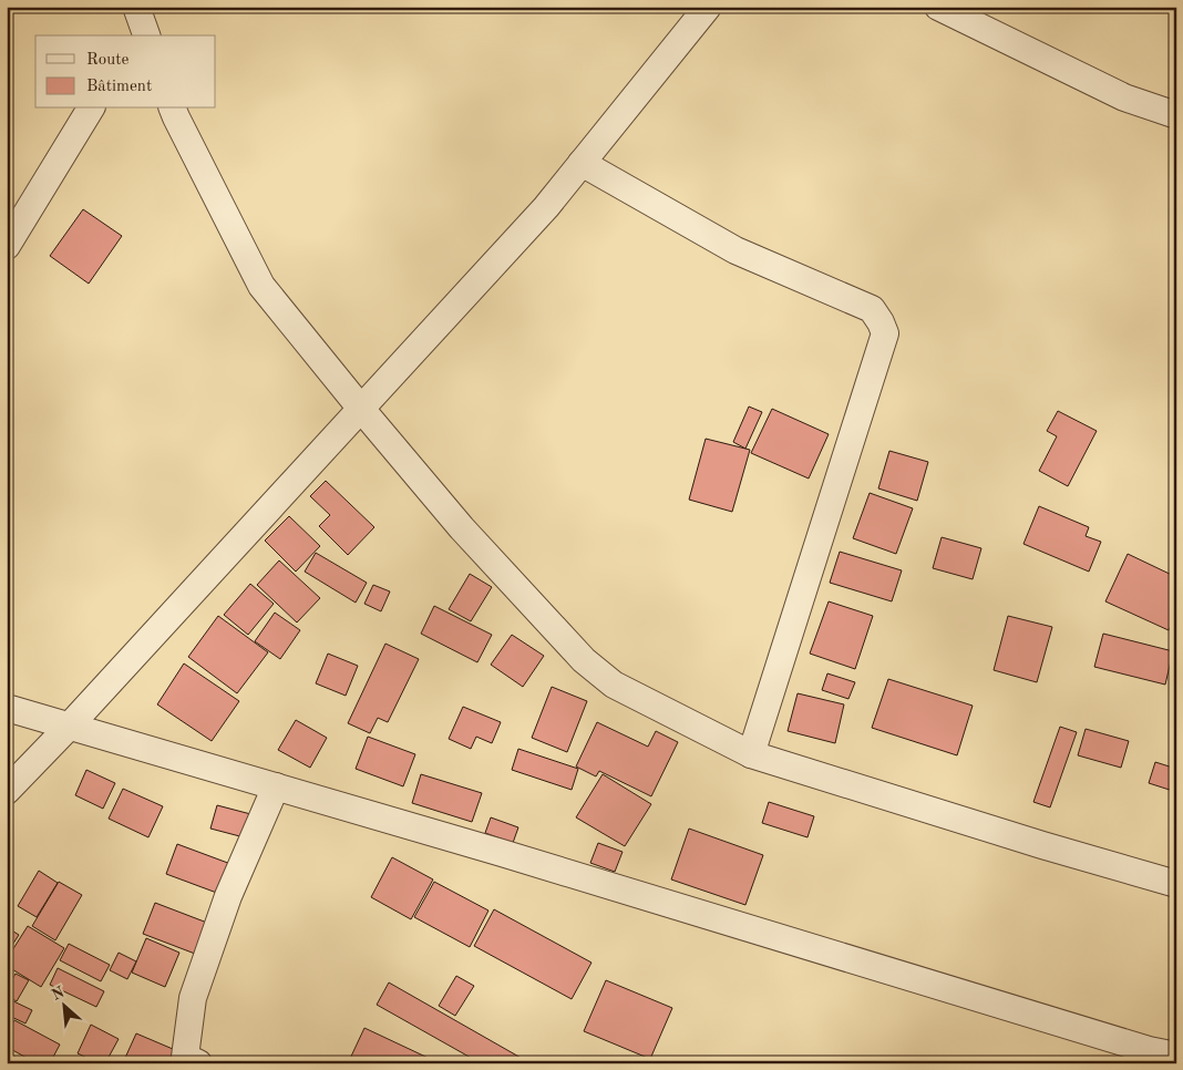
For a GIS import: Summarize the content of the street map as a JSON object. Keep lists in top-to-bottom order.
{
  "legend": ["Route", "Bâtiment"],
  "north": "top left"
}
